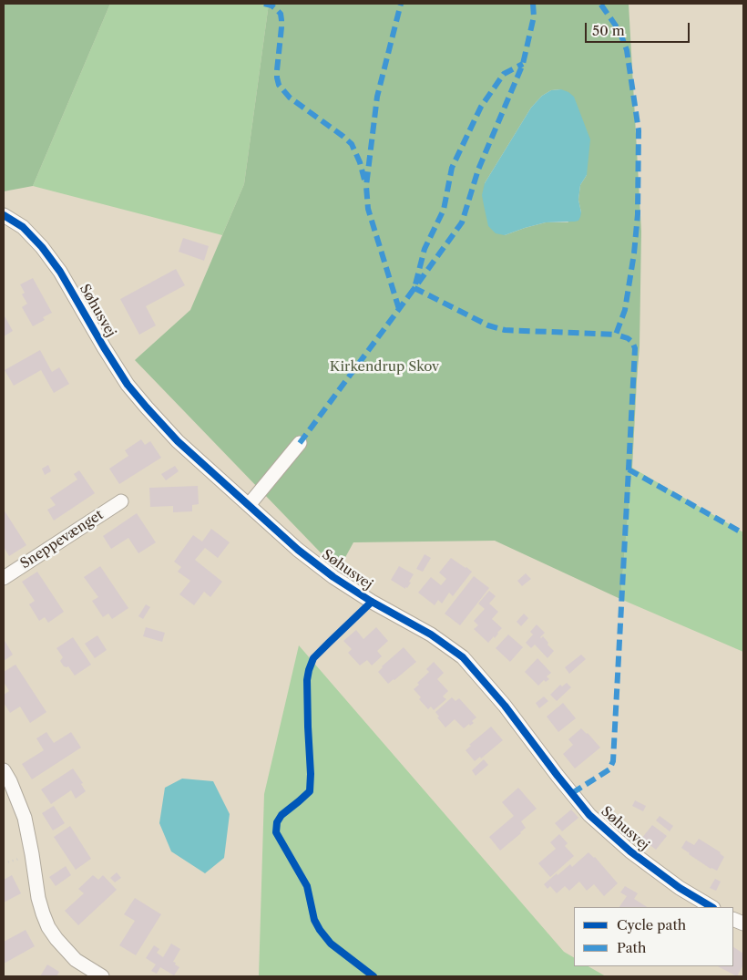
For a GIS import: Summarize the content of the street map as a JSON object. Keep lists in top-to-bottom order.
{
  "streets": {
    "street": ["Søhusvej", "Sneppevænget"]
  },
  "parks": ["Kirkendrup Skov"],
  "legend": ["Cycle path", "Path"],
  "scale_bar": "50 m"
}
